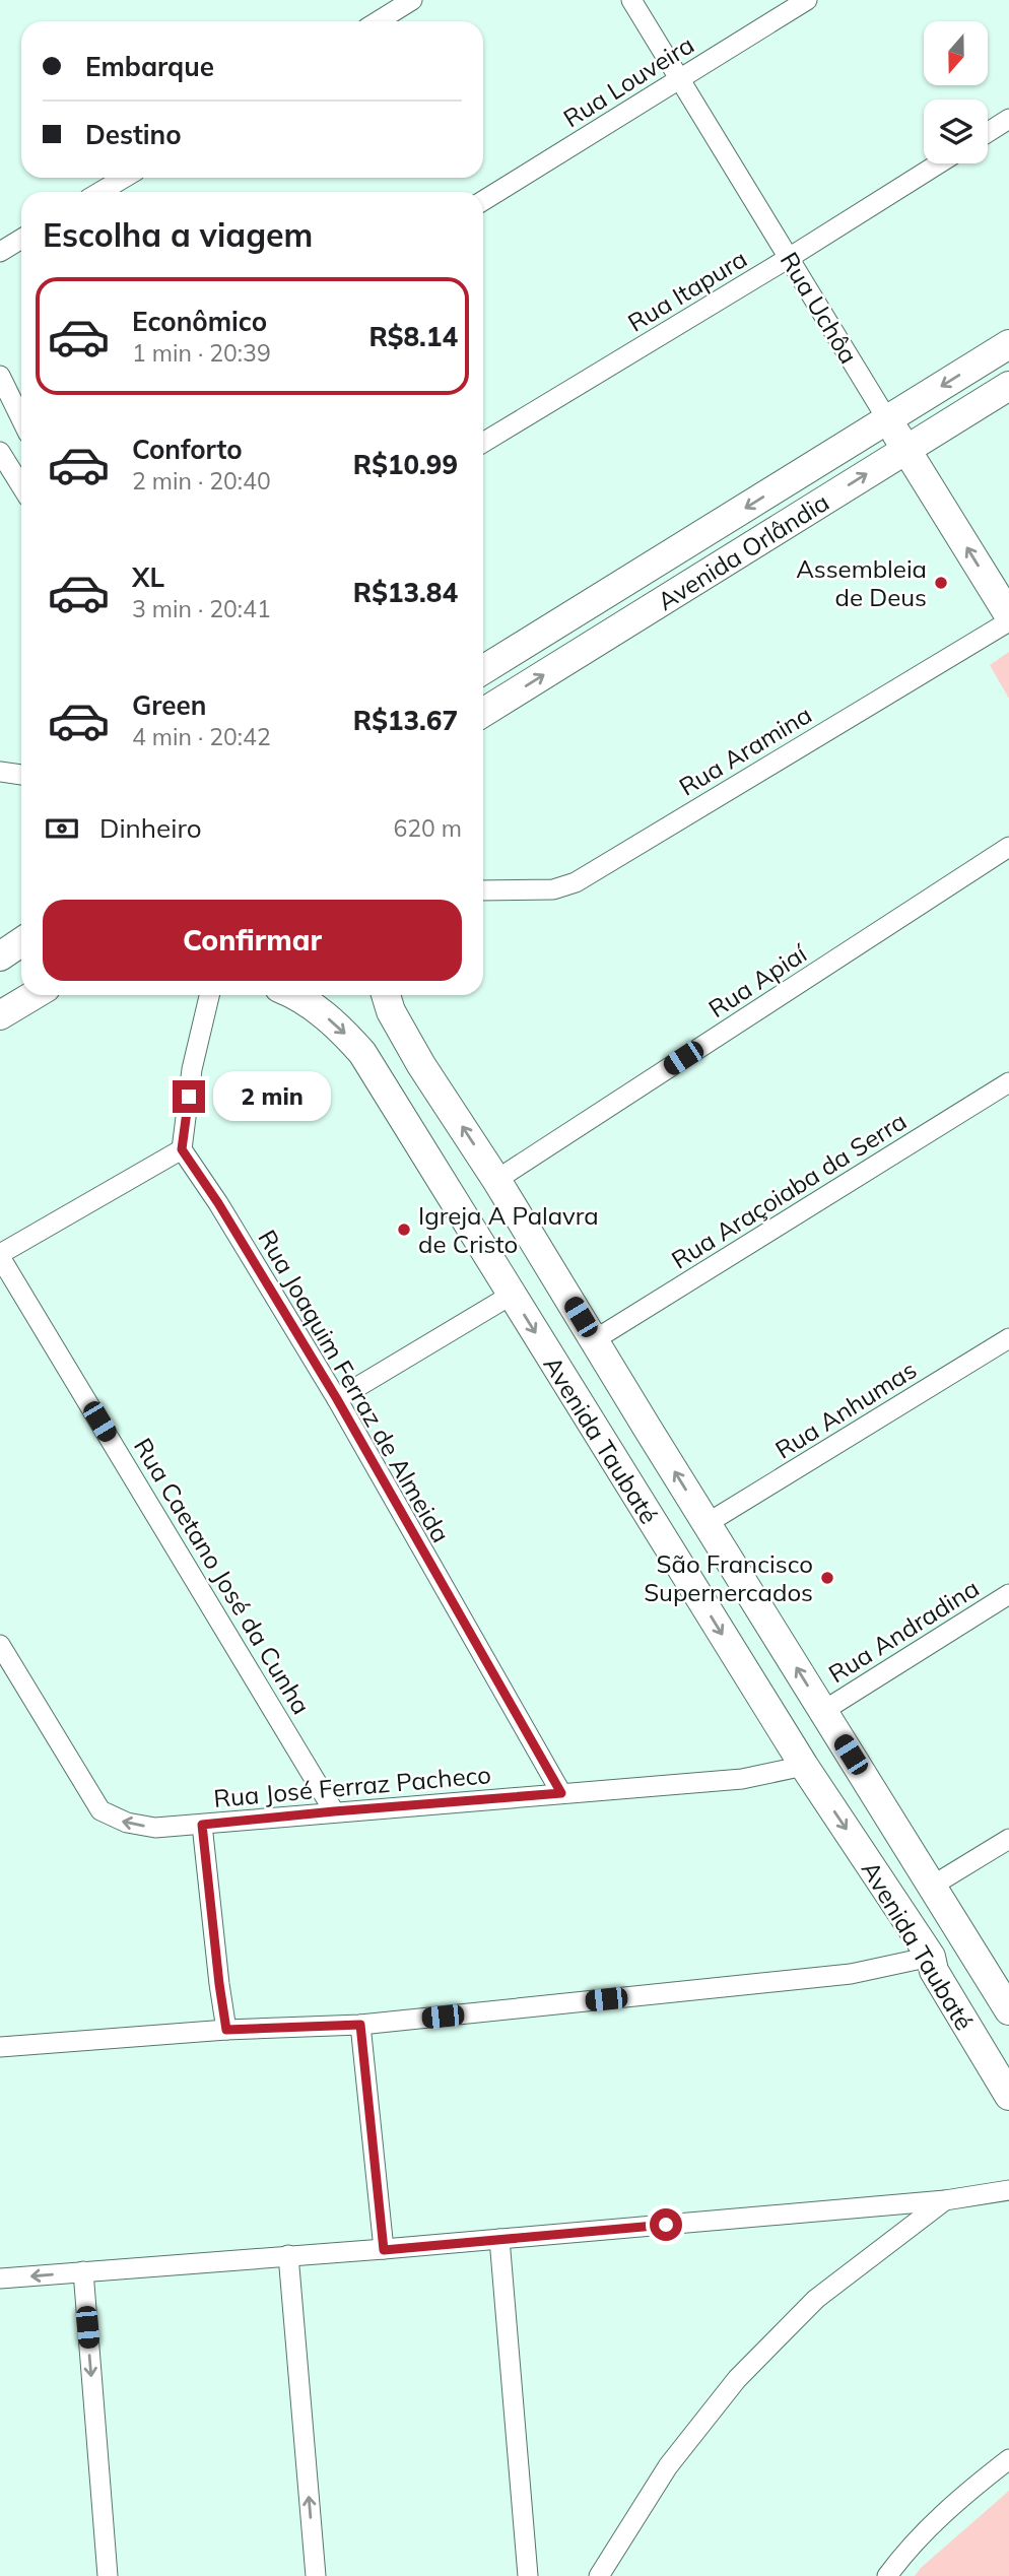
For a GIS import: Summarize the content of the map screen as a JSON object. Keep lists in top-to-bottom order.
{
  "streets": {
    "street": [
      "Rua Louveira",
      "Rua Itapura",
      "Rua Uchôa",
      "Avenida Orlândia",
      "Rua Aramina",
      "Rua Apiaí",
      "Rua Araçoiaba da Serra",
      "Rua Joaquim Ferraz de Almeida",
      "Rua Anhumas",
      "Avenida Taubaté",
      "Rua Caetano José da Cunha",
      "Rua Andradina",
      "Rua José Ferraz Pacheco"
    ]
  },
  "crossings": [
    ["Rua Louveira", "Rua Uchôa"],
    ["Rua Itapura", "Rua Uchôa"],
    ["Rua Uchôa", "Avenida Orlândia"],
    ["Rua Apiaí", "Avenida Taubaté"],
    ["Rua Araçoiaba da Serra", "Avenida Taubaté"],
    ["Rua Joaquim Ferraz de Almeida", "Rua José Ferraz Pacheco"],
    ["Rua Anhumas", "Avenida Taubaté"],
    ["Avenida Taubaté", "Rua Andradina"],
    ["Avenida Taubaté", "Rua José Ferraz Pacheco"],
    ["Rua Caetano José da Cunha", "Rua José Ferraz Pacheco"]
  ],
  "places": ["Assembleia de Deus", "Igreja A Palavra de Cristo", "São Francisco Supernercados"],
  "north": "bottom",
  "page": {
    "banner": ["Embarque", "Destino"],
    "heading": "Escolha a viagem",
    "list": [
      {
        "name": "Econômico",
        "note": "1 min · 20:39",
        "value": "R$8.14"
      },
      {
        "name": "Conforto",
        "note": "2 min · 20:40",
        "value": "R$10.99"
      },
      {
        "name": "XL",
        "note": "3 min · 20:41",
        "value": "R$13.84"
      },
      {
        "name": "Green",
        "note": "4 min · 20:42",
        "value": "R$13.67"
      }
    ],
    "pay": ["Dinheiro", "620 m"],
    "buttons": "Confirmar",
    "bubble": "2 min"
  }
}
